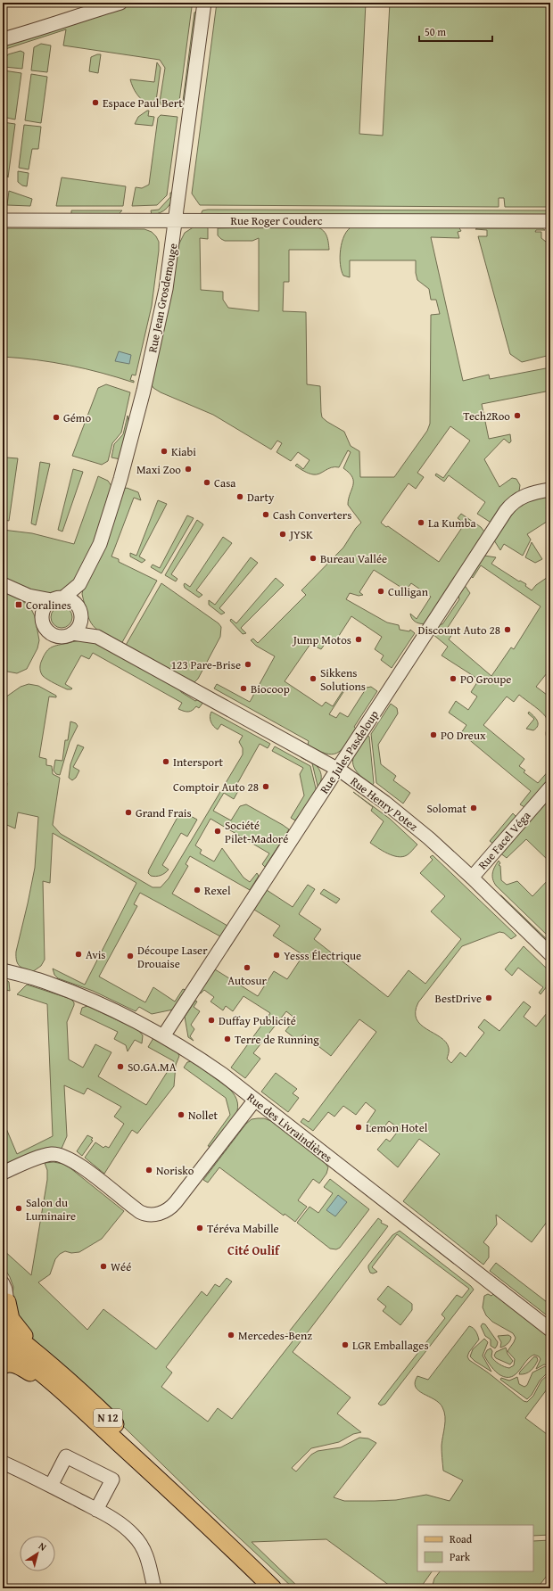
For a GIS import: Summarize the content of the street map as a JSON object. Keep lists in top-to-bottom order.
{
  "streets": {
    "main road": ["N 12"],
    "street": [
      "Rue Roger Couderc",
      "Rue Jean Grosdemouge",
      "Rue Jules Pasdeloup",
      "Rue Henry Potez",
      "Rue Facel Véga",
      "Rue des Livraindières"
    ]
  },
  "crossings": [
    ["Rue Roger Couderc", "Rue Jean Grosdemouge"],
    ["Rue Jules Pasdeloup", "Rue Henry Potez"],
    ["Rue Jules Pasdeloup", "Rue des Livraindières"],
    ["Rue Henry Potez", "Rue Facel Véga"]
  ],
  "districts": ["Cité Oulif"],
  "places": {
    "other": [
      "Espace Paul Bert",
      "Tech2Roo",
      "Gémo",
      "Kiabi",
      "Maxi Zoo",
      "Casa",
      "Darty",
      "Cash Converters",
      "La Kumba",
      "JYSK",
      "Bureau Vallée",
      "Culligan",
      "Discount Auto 28",
      "Jump Motos",
      "123 Pare-Brise",
      "Sikkens Solutions",
      "PO Groupe",
      "Biocoop",
      "PO Dreux",
      "Intersport",
      "Comptoir Auto 28",
      "Solomat",
      "Grand Frais",
      "Société Pilet-Madoré",
      "Rexel",
      "Avis",
      "Yesss Électrique",
      "Découpe Laser Drouaise",
      "Autosur",
      "BestDrive",
      "Duffay Publicité",
      "Terre de Running",
      "SO.GA.MA",
      "Nollet",
      "Lemon Hotel",
      "Norisko",
      "Salon du Luminaire",
      "Téréva Mabille",
      "Wéé",
      "Mercedes-Benz",
      "LGR Emballages"
    ],
    "transit": ["Coralines"]
  },
  "legend": ["Road", "Park"],
  "scale_bar": "50 m",
  "north": "top right"
}
